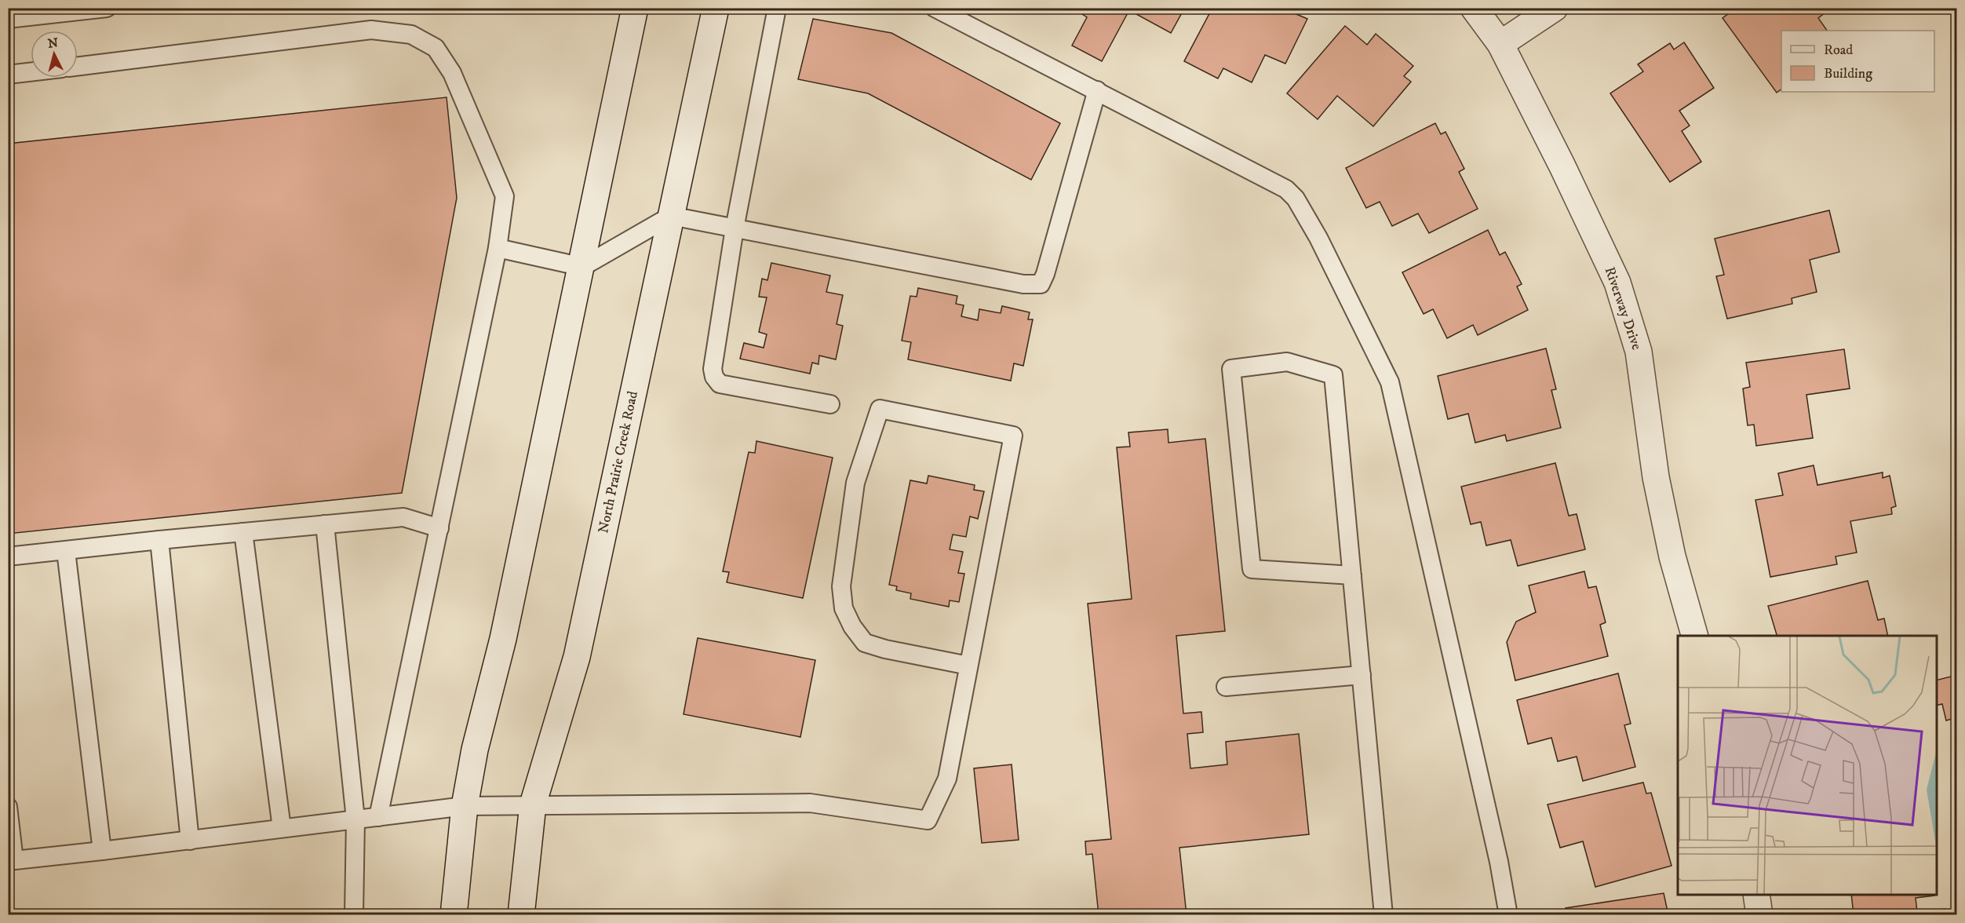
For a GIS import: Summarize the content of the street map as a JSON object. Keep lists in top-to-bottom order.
{
  "streets": {
    "main road": ["Riverway Drive", "North Prairie Creek Road"]
  },
  "legend": ["Road", "Building"],
  "north": "top"
}
